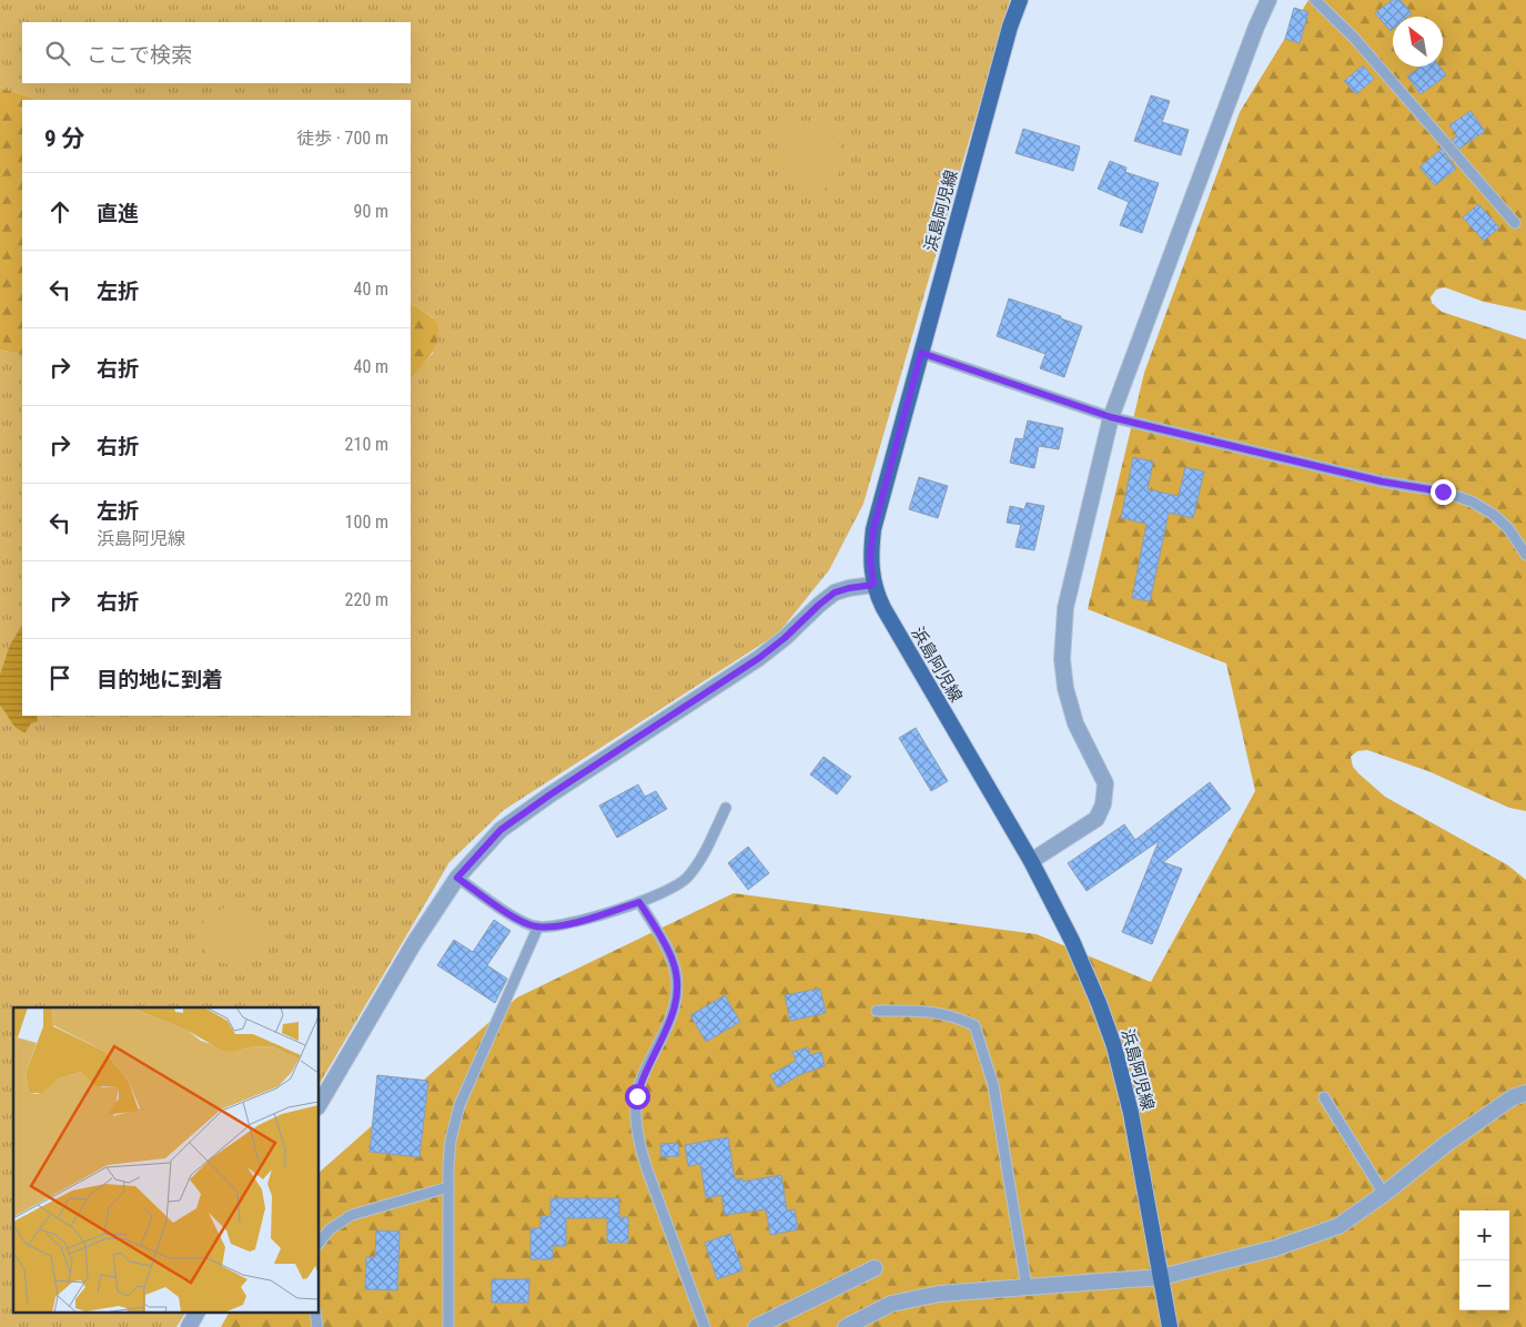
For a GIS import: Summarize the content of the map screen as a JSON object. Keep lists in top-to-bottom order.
{
  "streets": {
    "main road": ["浜島阿児線"]
  },
  "north": "top left",
  "page": {
    "search": "ここで検索",
    "heading": ["9 分", "徒歩 · 700 m"],
    "list": [
      ["直進", "90 m"],
      ["左折", "40 m"],
      ["右折", "40 m"],
      ["右折", "210 m"],
      ["左折", "浜島阿児線", "100 m"],
      ["右折", "220 m"],
      "目的地に到着"
    ],
    "map_buttons": ["+", "−"]
  }
}
